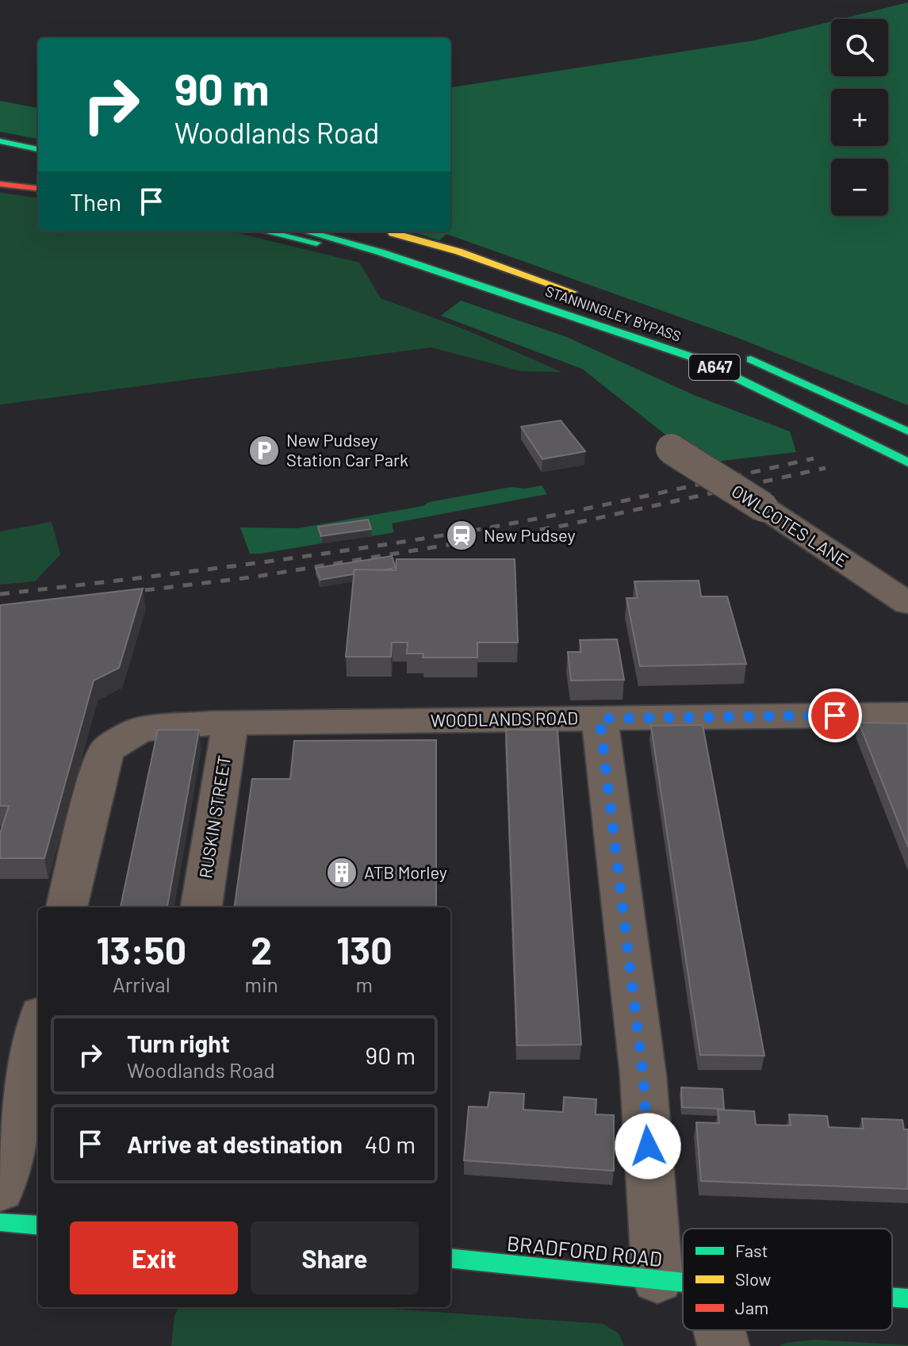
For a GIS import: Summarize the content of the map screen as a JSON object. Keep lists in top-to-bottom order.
{
  "streets": {
    "main road": ["STANNINGLEY BYPASS", "A647", "BRADFORD ROAD"],
    "street": ["OWLCOTES LANE", "WOODLANDS ROAD", "RUSKIN STREET"]
  },
  "crossings": [
    ["WOODLANDS ROAD", "RUSKIN STREET"]
  ],
  "places": {
    "parking": ["New Pudsey Station Car Park"],
    "station": ["New Pudsey"],
    "building": ["ATB Morley"]
  },
  "legend": ["Fast", "Slow", "Jam"],
  "page": {
    "map_buttons": ["+", "−"],
    "turn": ["90 m", "Woodlands Road"],
    "then": "Then",
    "eta": [
      "13:50",
      "Arrival",
      "2",
      "min",
      "130",
      "m"
    ],
    "list": [
      {
        "name": "Turn right",
        "note": "Woodlands Road",
        "value": "90 m"
      },
      {
        "name": "Arrive at destination",
        "value": "40 m"
      }
    ],
    "buttons": ["Exit", "Share"]
  }
}
